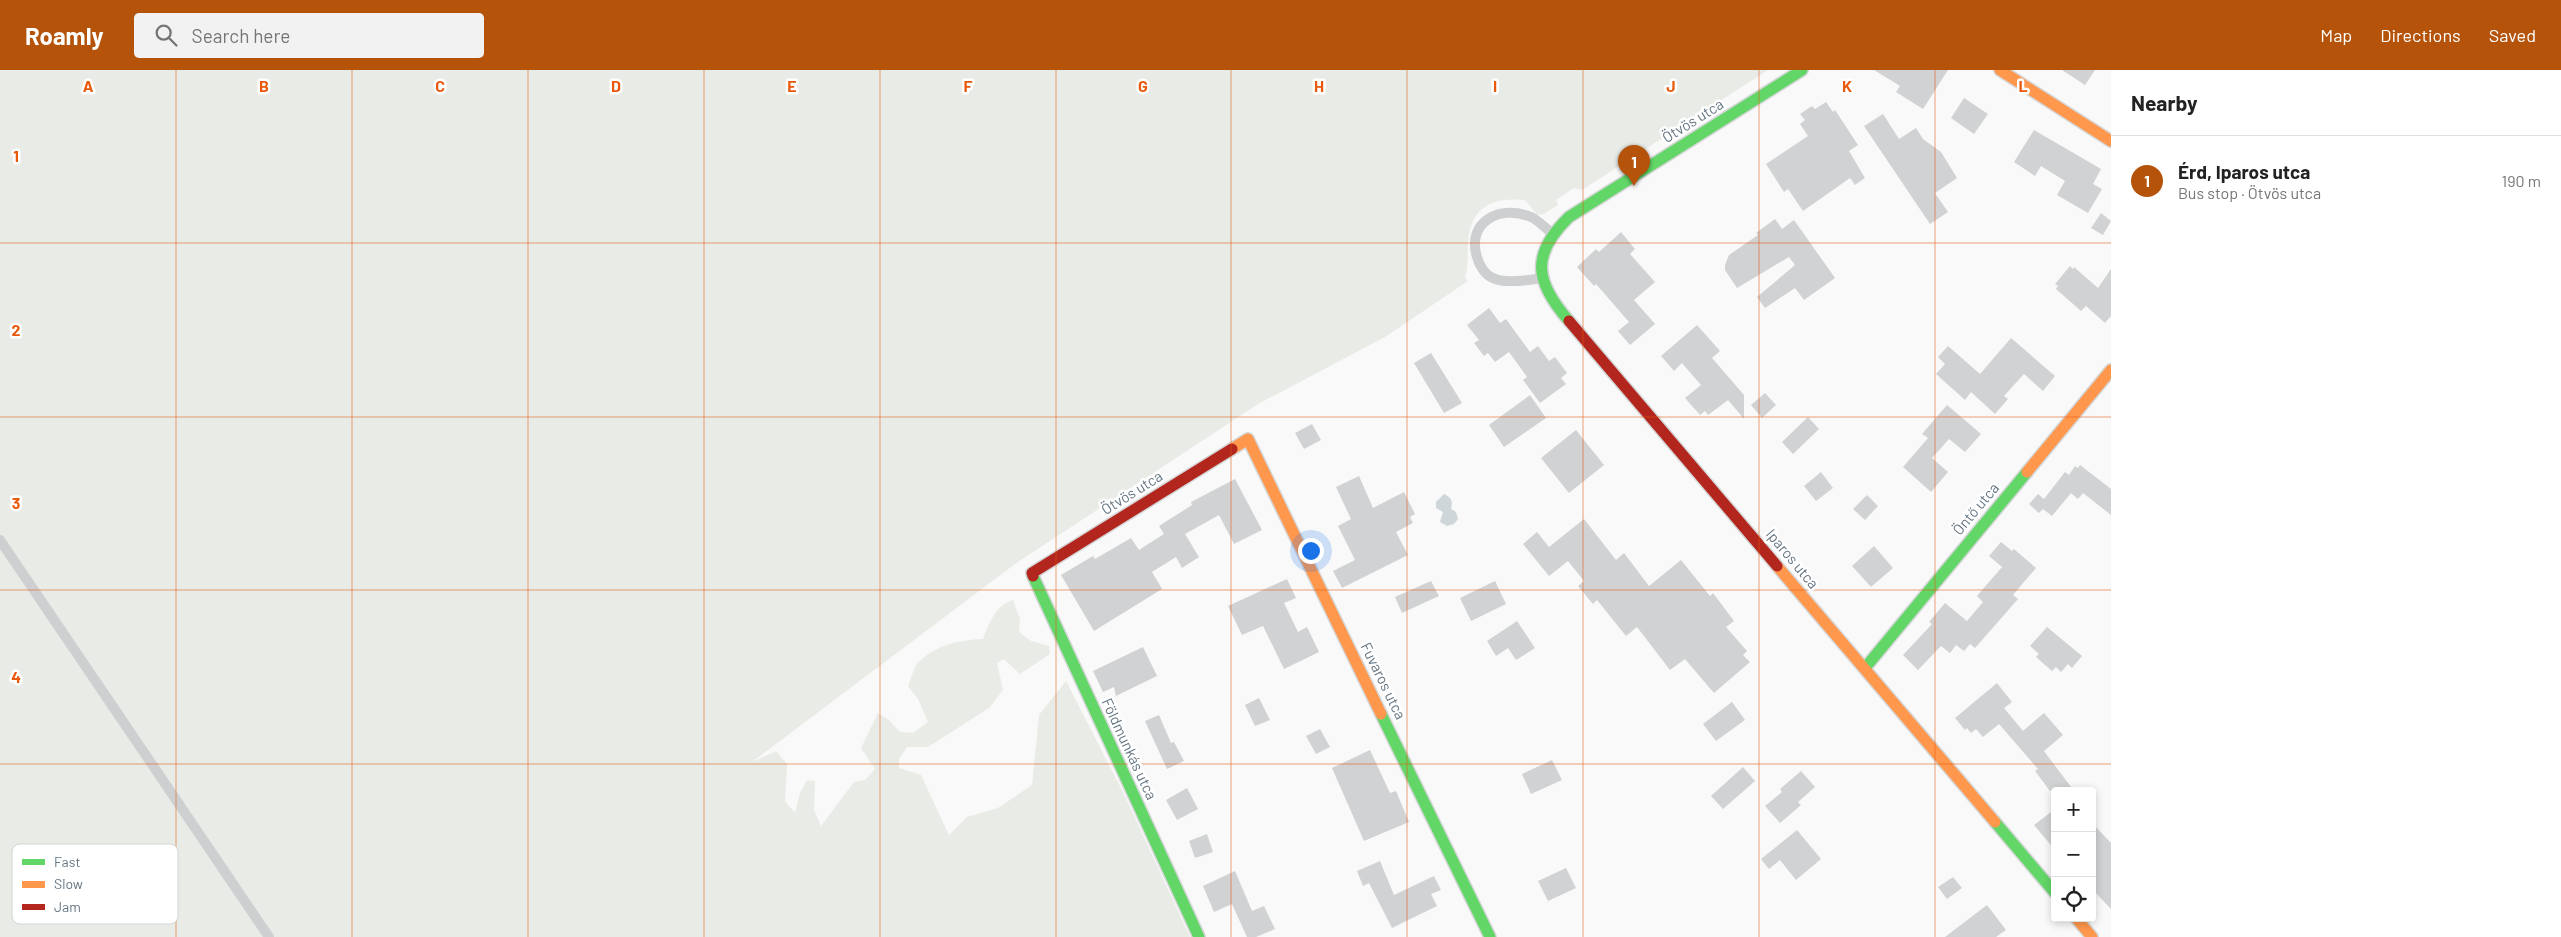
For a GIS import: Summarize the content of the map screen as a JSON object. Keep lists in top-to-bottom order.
{
  "streets": {
    "street": [
      "Ötvös utca",
      "Öntő utca",
      "Iparos utca",
      "Fuvaros utca",
      "Földmunkás utca"
    ]
  },
  "crossings": [
    ["Ötvös utca", "Iparos utca"],
    ["Ötvös utca", "Fuvaros utca"],
    ["Ötvös utca", "Földmunkás utca"],
    ["Öntő utca", "Iparos utca"]
  ],
  "legend": ["Fast", "Slow", "Jam"],
  "page": {
    "header": "Roamly",
    "search": "Search here",
    "nav": ["Map", "Directions", "Saved"],
    "heading": "Nearby",
    "list": [
      {
        "mark": "1",
        "name": "Érd, Iparos utca",
        "note": "Bus stop · Ötvös utca",
        "value": "190 m"
      }
    ],
    "pins": "1",
    "map_buttons": ["+", "−"]
  },
  "grid": {
    "columns": [
      "A",
      "B",
      "C",
      "D",
      "E",
      "F",
      "G",
      "H",
      "I",
      "J",
      "K",
      "L"
    ],
    "rows": [
      "1",
      "2",
      "3",
      "4"
    ]
  }
}
